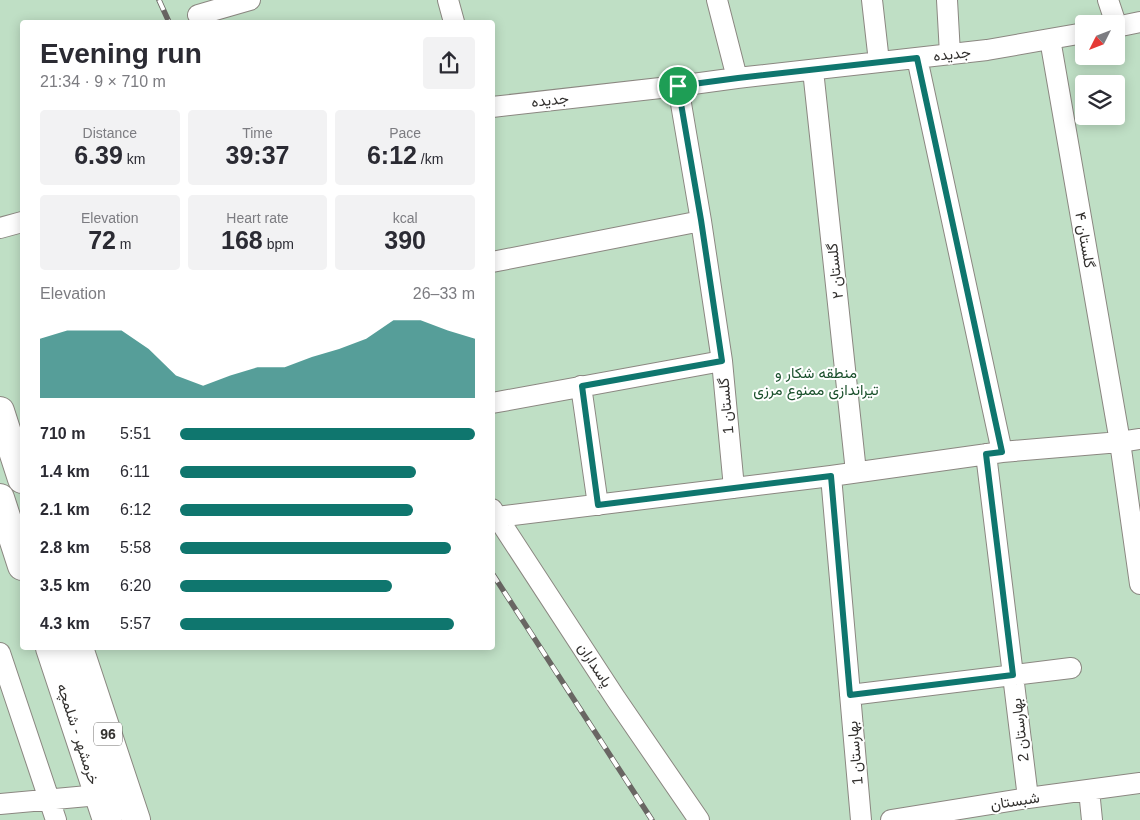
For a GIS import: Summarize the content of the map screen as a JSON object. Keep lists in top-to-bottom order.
{
  "streets": {
    "highway": ["خرمشهر - شلمچه", "96"],
    "street": [
      "جدیده",
      "گلستان ۴",
      "گلستان ۲",
      "گلستان 1",
      "پاسداران",
      "بهارستان 2",
      "بهارستان 1",
      "شبستان"
    ]
  },
  "crossings": [
    ["جدیده", "گلستان ۴"],
    ["جدیده", "گلستان ۲"],
    ["جدیده", "گلستان 1"],
    ["جدیده", "بهارستان 2"],
    ["بهارستان 2", "شبستان"]
  ],
  "parks": ["منطقه شکار و تیراندازی ممنوع مرزی"],
  "north": "bottom left",
  "page": {
    "heading": ["Evening run", "21:34 · 9 × 710 m"],
    "stats": [
      ["Distance", "6.39 km"],
      ["Time", "39:37"],
      ["Pace", "6:12 /km"],
      ["Elevation", "72 m"],
      ["Heart rate", "168 bpm"],
      ["kcal", "390"]
    ],
    "chart": ["Elevation", "26–33 m"],
    "list": [
      {
        "name": "710 m",
        "note": "5:51"
      },
      {
        "name": "1.4 km",
        "note": "6:11"
      },
      {
        "name": "2.1 km",
        "note": "6:12"
      },
      {
        "name": "2.8 km",
        "note": "5:58"
      },
      {
        "name": "3.5 km",
        "note": "6:20"
      },
      {
        "name": "4.3 km",
        "note": "5:57"
      }
    ]
  }
}
